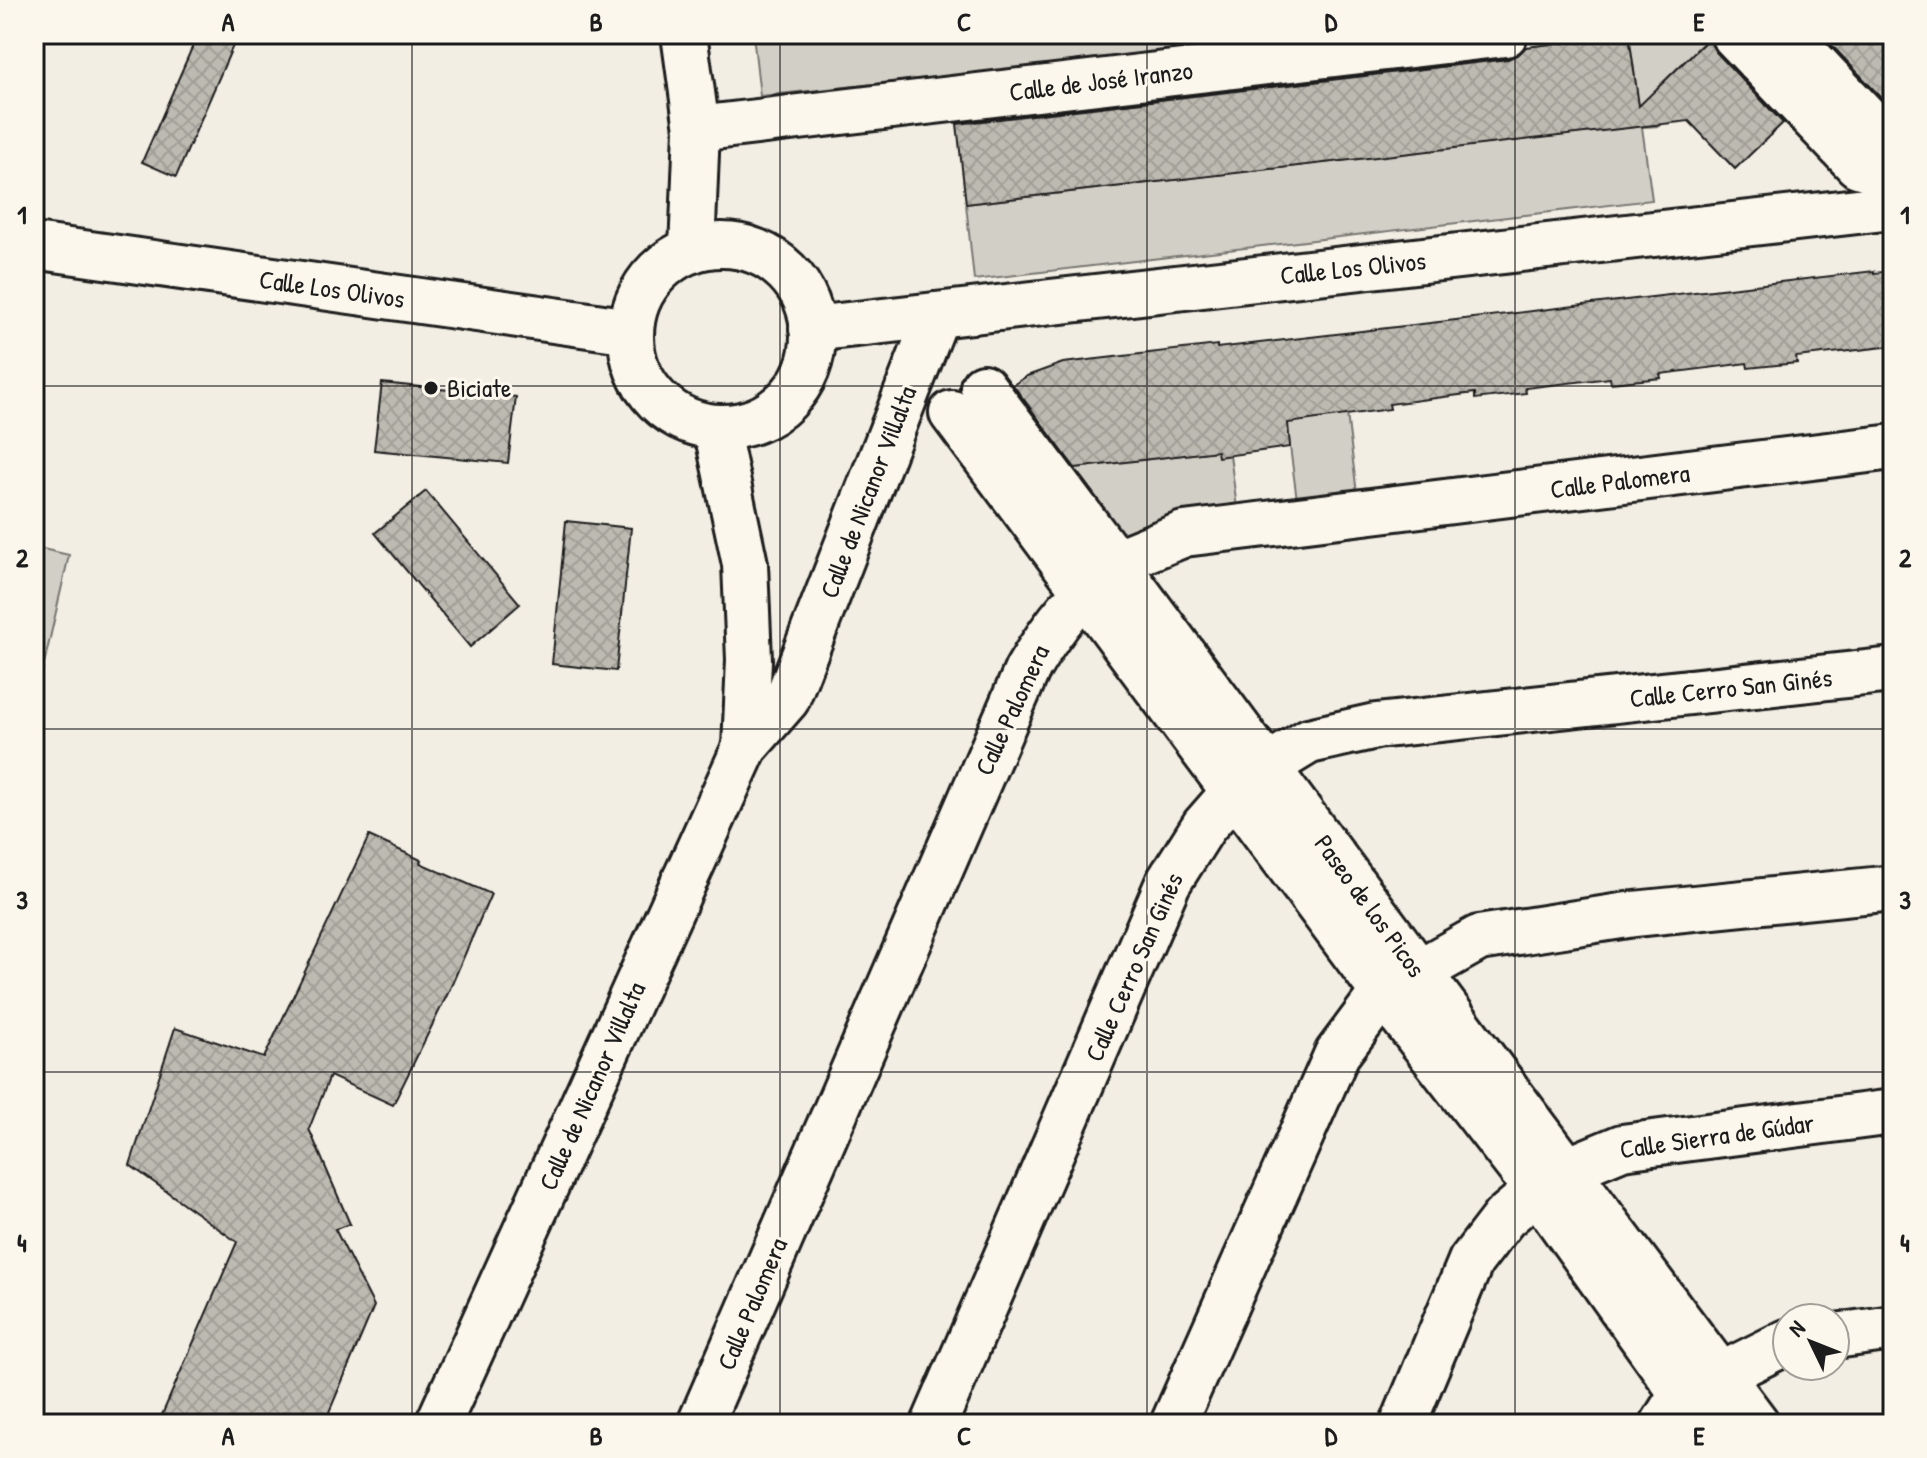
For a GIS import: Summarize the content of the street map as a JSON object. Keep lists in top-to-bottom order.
{
  "streets": {
    "street": [
      "Calle de José Iranzo",
      "Calle Los Olivos",
      "Calle Palomera",
      "Calle de Nicanor Villalta",
      "Calle Cerro San Ginés",
      "Paseo de los Picos",
      "Calle Sierra de Gúdar"
    ]
  },
  "crossings": [
    ["Calle Los Olivos", "Calle de Nicanor Villalta"],
    ["Calle Palomera", "Paseo de los Picos"],
    ["Calle Cerro San Ginés", "Paseo de los Picos"],
    ["Paseo de los Picos", "Calle Sierra de Gúdar"]
  ],
  "places": ["Biciate"],
  "north": "top left",
  "grid": {
    "columns": [
      "A",
      "B",
      "C",
      "D",
      "E"
    ],
    "rows": [
      "1",
      "2",
      "3",
      "4"
    ]
  }
}
